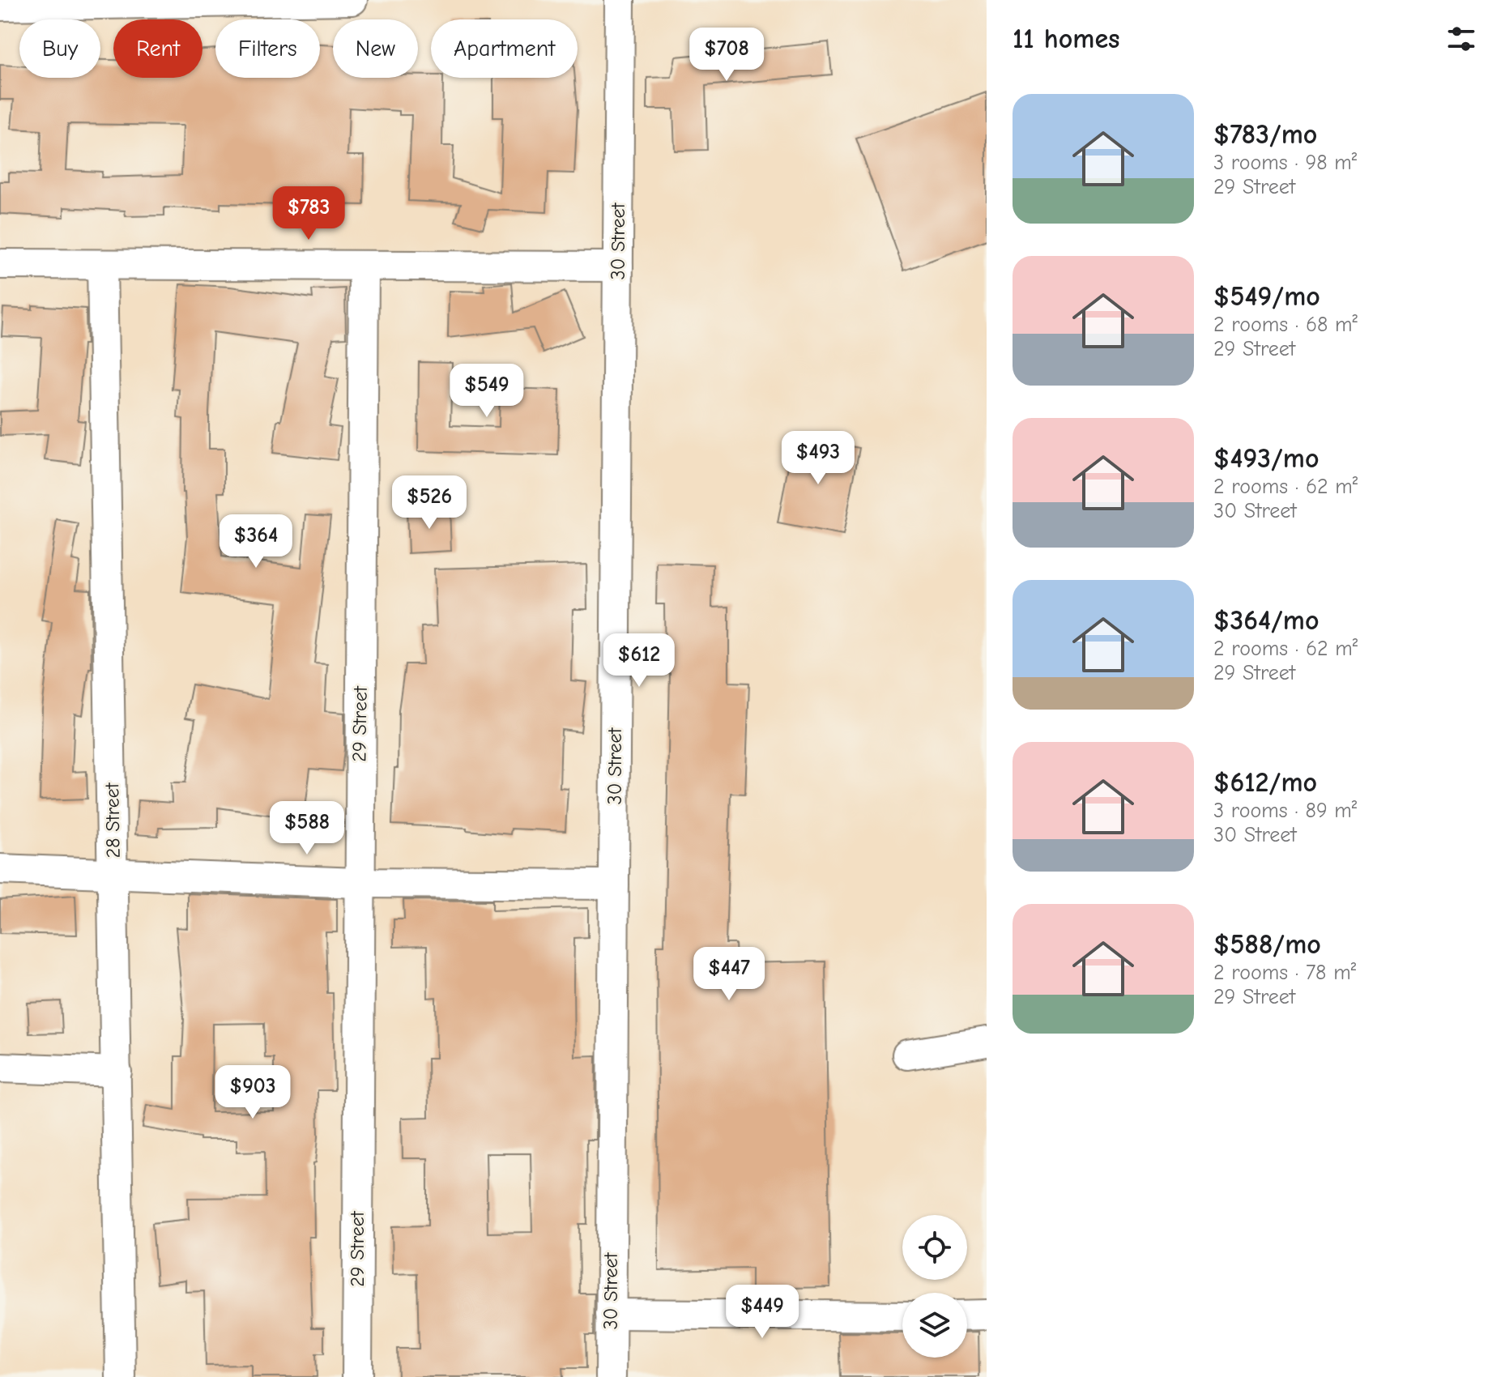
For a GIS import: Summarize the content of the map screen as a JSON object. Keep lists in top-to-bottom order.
{
  "streets": {
    "street": ["30 Street", "29 Street", "28 Street"]
  },
  "page": {
    "heading": "11 homes",
    "chip": [
      "Buy",
      "Rent",
      "Filters",
      "New",
      "Apartment"
    ],
    "price": [
      "$708",
      "$783",
      "$549",
      "$493",
      "$526",
      "$364",
      "$612",
      "$588",
      "$447",
      "$903",
      "$449"
    ],
    "list": [
      {
        "name": "$783/mo",
        "note": "3 rooms · 98 m² · 29 Street"
      },
      {
        "name": "$549/mo",
        "note": "2 rooms · 68 m² · 29 Street"
      },
      {
        "name": "$493/mo",
        "note": "2 rooms · 62 m² · 30 Street"
      },
      {
        "name": "$364/mo",
        "note": "2 rooms · 62 m² · 29 Street"
      },
      {
        "name": "$612/mo",
        "note": "3 rooms · 89 m² · 30 Street"
      },
      {
        "name": "$588/mo",
        "note": "2 rooms · 78 m² · 29 Street"
      }
    ]
  }
}
